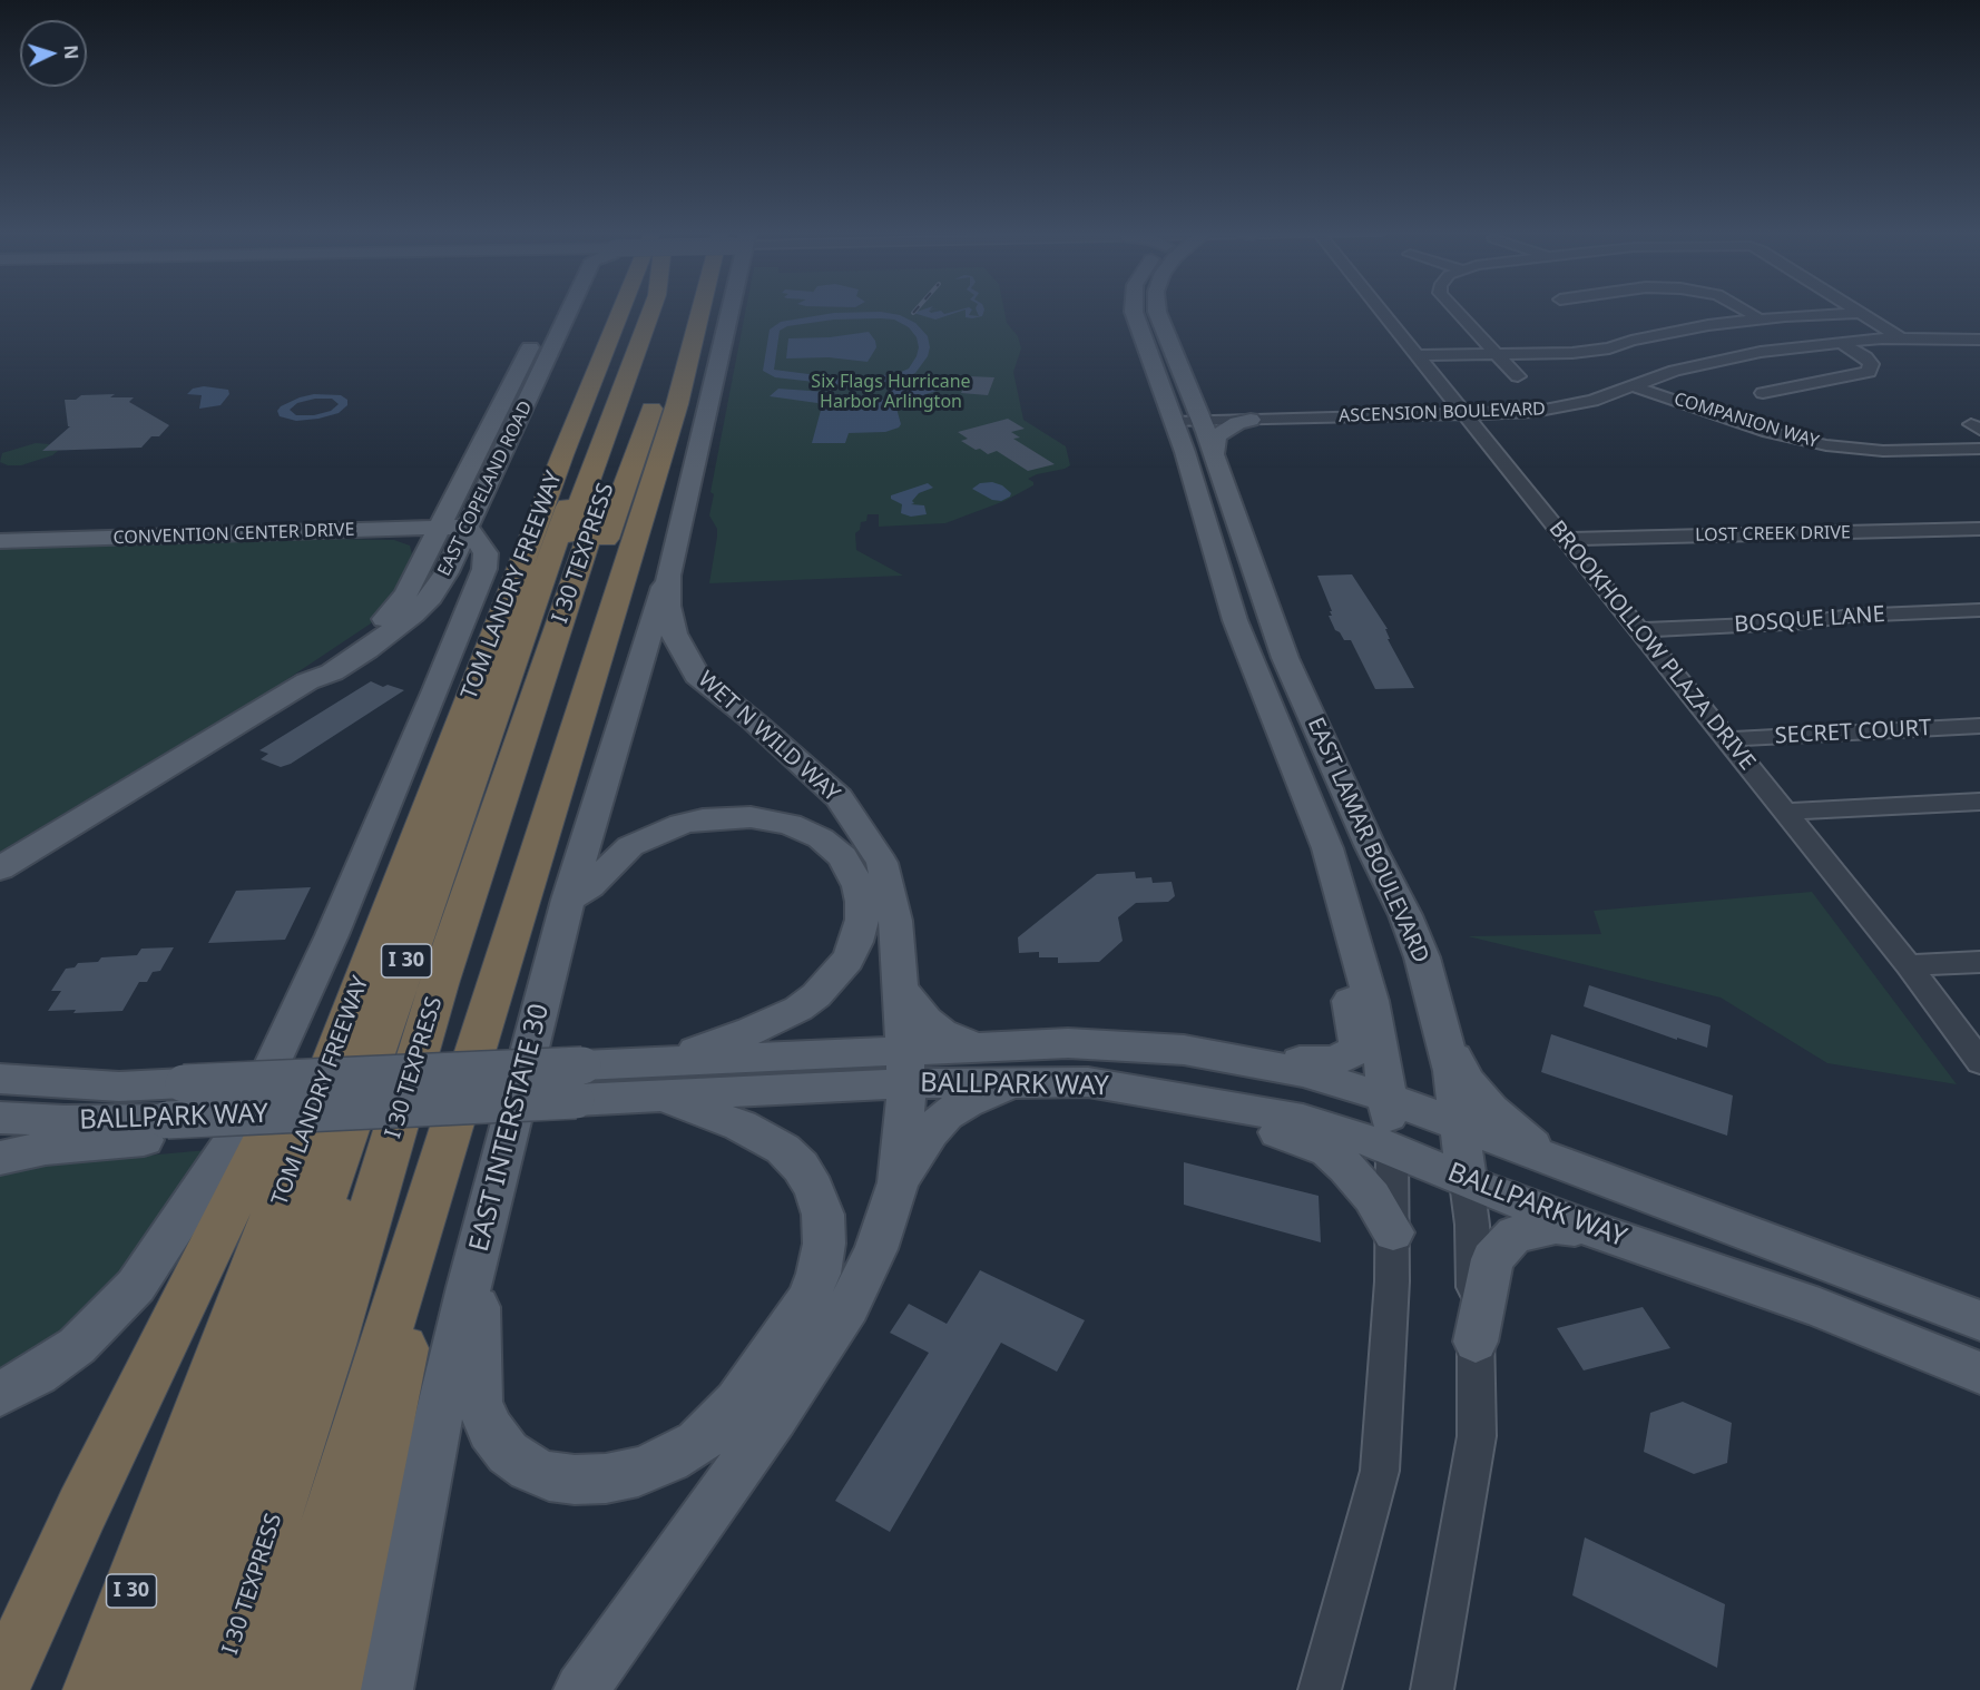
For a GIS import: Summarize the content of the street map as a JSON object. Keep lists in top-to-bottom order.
{
  "streets": {
    "highway": ["I 30 TEXPRESS", "TOM LANDRY FREEWAY", "I 30"],
    "main road": [
      "EAST COPELAND ROAD",
      "CONVENTION CENTER DRIVE",
      "WET N WILD WAY",
      "EAST LAMAR BOULEVARD",
      "BALLPARK WAY",
      "EAST INTERSTATE 30"
    ],
    "street": [
      "ASCENSION BOULEVARD",
      "COMPANION WAY",
      "LOST CREEK DRIVE",
      "BOSQUE LANE",
      "BROOKHOLLOW PLAZA DRIVE",
      "SECRET COURT"
    ]
  },
  "crossings": [
    ["ASCENSION BOULEVARD", "COMPANION WAY"],
    ["ASCENSION BOULEVARD", "BROOKHOLLOW PLAZA DRIVE"],
    ["ASCENSION BOULEVARD", "EAST LAMAR BOULEVARD"],
    ["EAST COPELAND ROAD", "CONVENTION CENTER DRIVE"],
    ["LOST CREEK DRIVE", "BROOKHOLLOW PLAZA DRIVE"],
    ["I 30 TEXPRESS", "TOM LANDRY FREEWAY"],
    ["BOSQUE LANE", "BROOKHOLLOW PLAZA DRIVE"],
    ["BROOKHOLLOW PLAZA DRIVE", "SECRET COURT"],
    ["WET N WILD WAY", "BALLPARK WAY"],
    ["WET N WILD WAY", "EAST INTERSTATE 30"],
    ["EAST LAMAR BOULEVARD", "BALLPARK WAY"]
  ],
  "parks": ["Six Flags Hurricane Harbor Arlington"],
  "north": "right"
}
